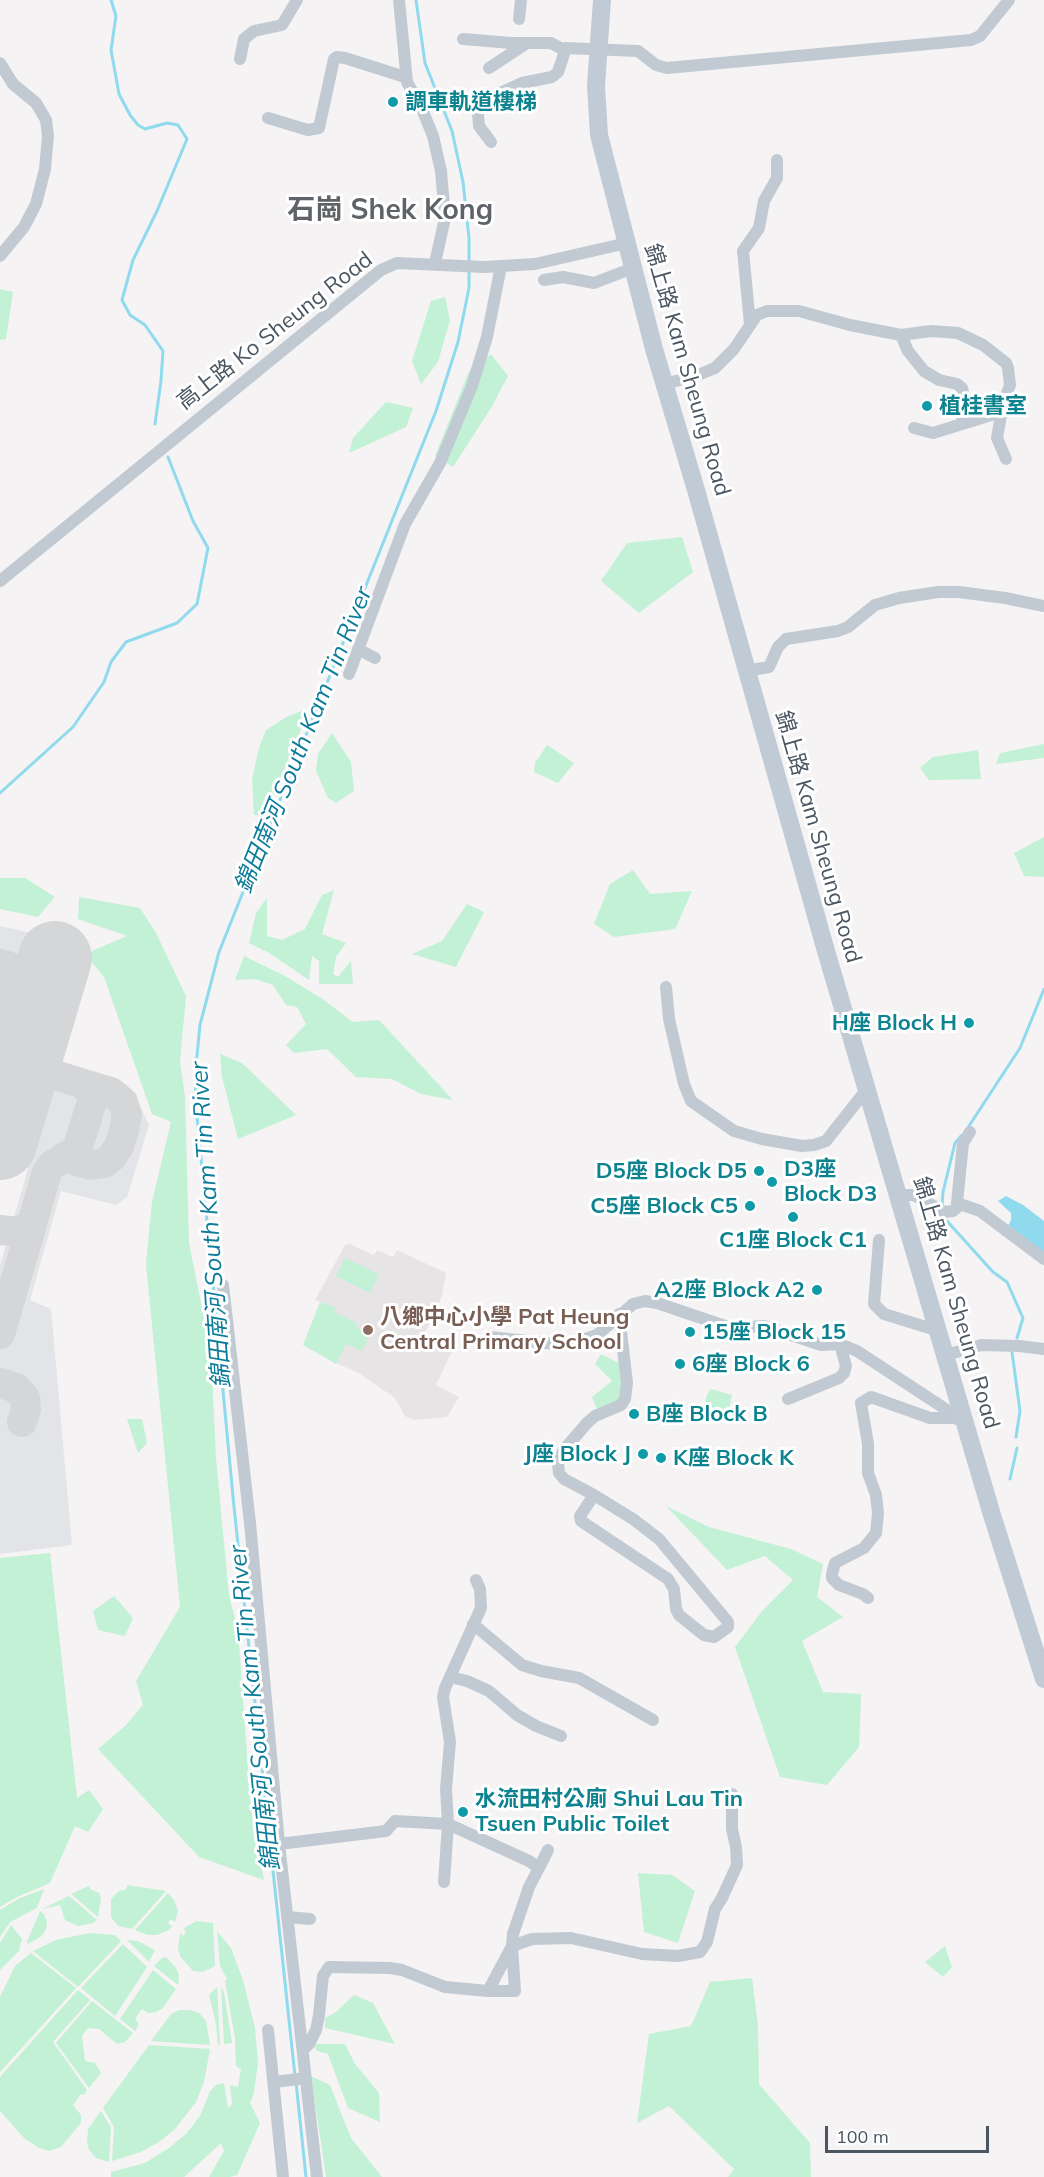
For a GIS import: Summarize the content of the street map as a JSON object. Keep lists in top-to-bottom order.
{
  "streets": {
    "main road": ["錦上路 Kam Sheung Road"],
    "street": ["高上路 Ko Sheung Road"]
  },
  "crossings": [
    ["高上路 Ko Sheung Road", "錦上路 Kam Sheung Road"]
  ],
  "districts": ["石崗 Shek Kong"],
  "water": ["錦田南河 South Kam Tin River"],
  "places": [
    "調車軌道樓梯",
    "植桂書室",
    "H座 Block H",
    "D5座 Block D5",
    "D3座 Block D3",
    "C5座 Block C5",
    "C1座 Block C1",
    "A2座 Block A2",
    "八鄉中心小學 Pat Heung Central Primary School",
    "15座 Block 15",
    "6座 Block 6",
    "B座 Block B",
    "J座 Block J",
    "K座 Block K",
    "水流田村公廁 Shui Lau Tin Tsuen Public Toilet"
  ],
  "scale_bar": "100 m"
}
